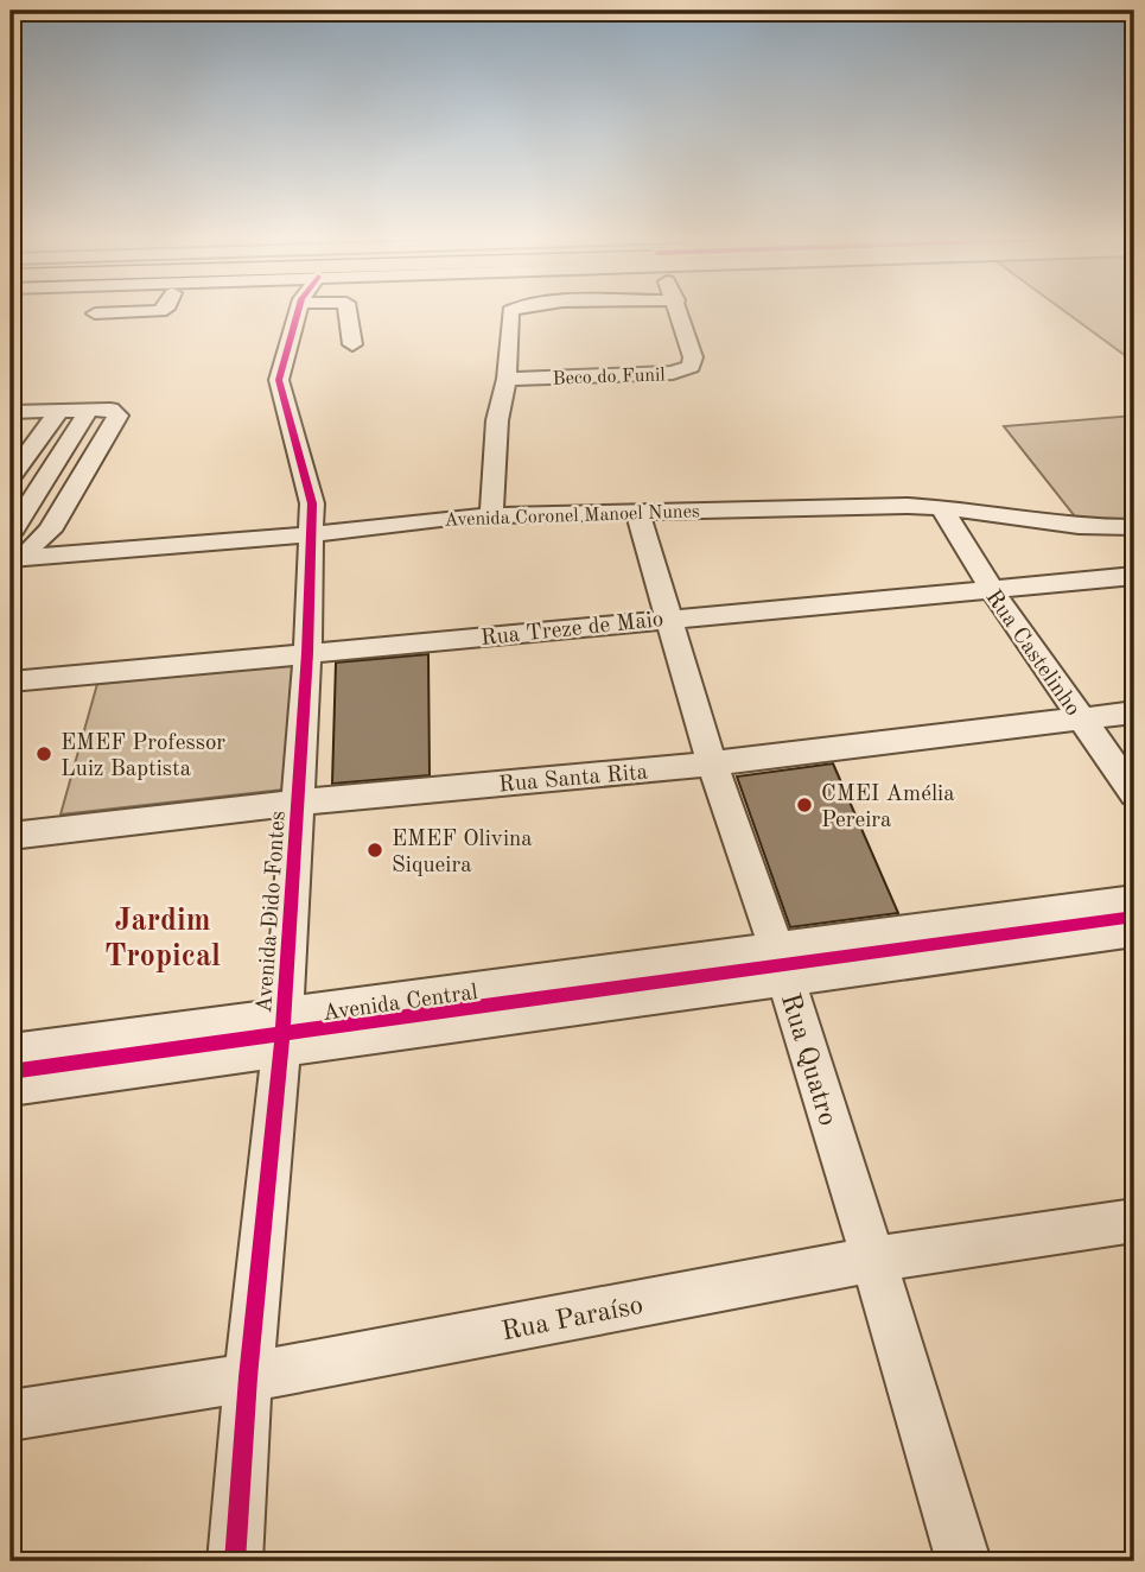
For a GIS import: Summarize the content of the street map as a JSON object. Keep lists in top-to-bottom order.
{
  "streets": {
    "street": [
      "Beco do Funil",
      "Avenida Coronel Manoel Nunes",
      "Rua Treze de Maio",
      "Rua Castelinho",
      "Rua Santa Rita",
      "Avenida Dido Fontes",
      "Avenida Central",
      "Rua Quatro",
      "Rua Paraíso"
    ]
  },
  "crossings": [
    ["Avenida Coronel Manoel Nunes", "Rua Castelinho"],
    ["Avenida Coronel Manoel Nunes", "Avenida Dido Fontes"],
    ["Avenida Coronel Manoel Nunes", "Rua Quatro"],
    ["Rua Treze de Maio", "Rua Castelinho"],
    ["Rua Treze de Maio", "Avenida Dido Fontes"],
    ["Rua Treze de Maio", "Rua Quatro"],
    ["Rua Castelinho", "Rua Santa Rita"],
    ["Rua Santa Rita", "Avenida Dido Fontes"],
    ["Rua Santa Rita", "Rua Quatro"],
    ["Avenida Dido Fontes", "Avenida Central"],
    ["Avenida Dido Fontes", "Rua Paraíso"],
    ["Avenida Central", "Rua Quatro"],
    ["Rua Quatro", "Rua Paraíso"]
  ],
  "districts": ["Jardim Tropical"],
  "places": ["EMEF Professor Luiz Baptista", "CMEI Amélia Pereira", "EMEF Olivina Siqueira"]
}
